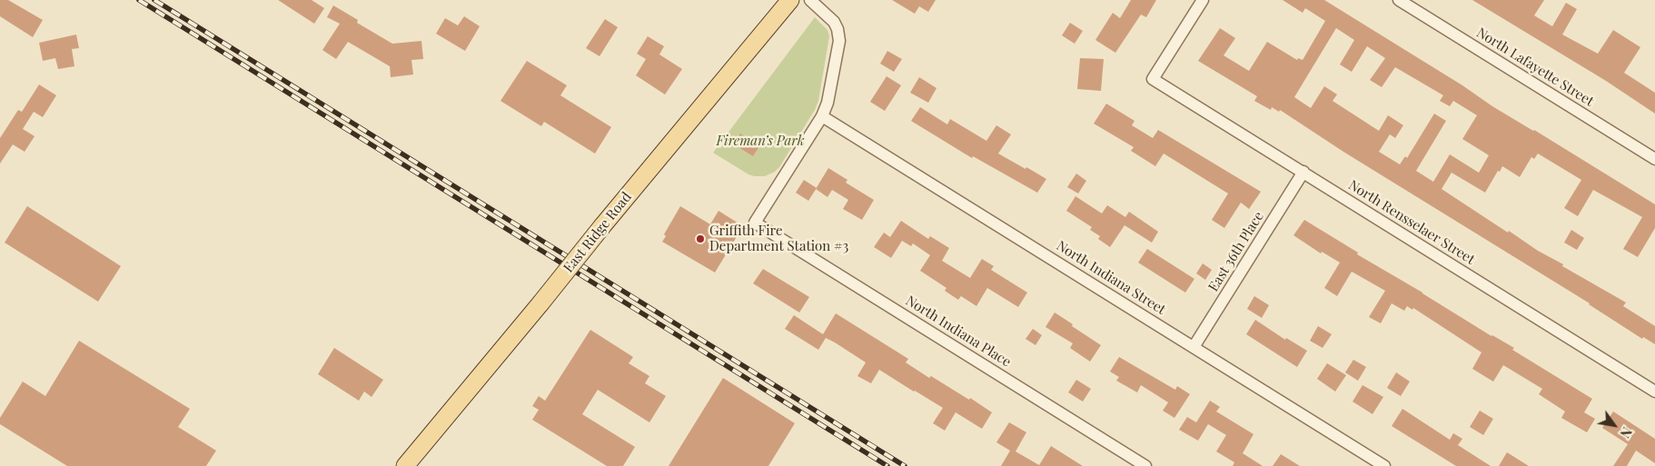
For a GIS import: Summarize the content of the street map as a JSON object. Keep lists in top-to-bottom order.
{
  "streets": {
    "main road": ["East Ridge Road"],
    "street": [
      "North Lafayette Street",
      "North Rensselaer Street",
      "East 36th Place",
      "North Indiana Street",
      "North Indiana Place"
    ]
  },
  "crossings": [
    ["North Rensselaer Street", "East 36th Place"],
    ["East 36th Place", "North Indiana Street"],
    ["North Indiana Street", "North Indiana Place"]
  ],
  "parks": ["Fireman’s Park"],
  "places": ["Griffith Fire Department Station #3"],
  "north": "bottom right"
}
